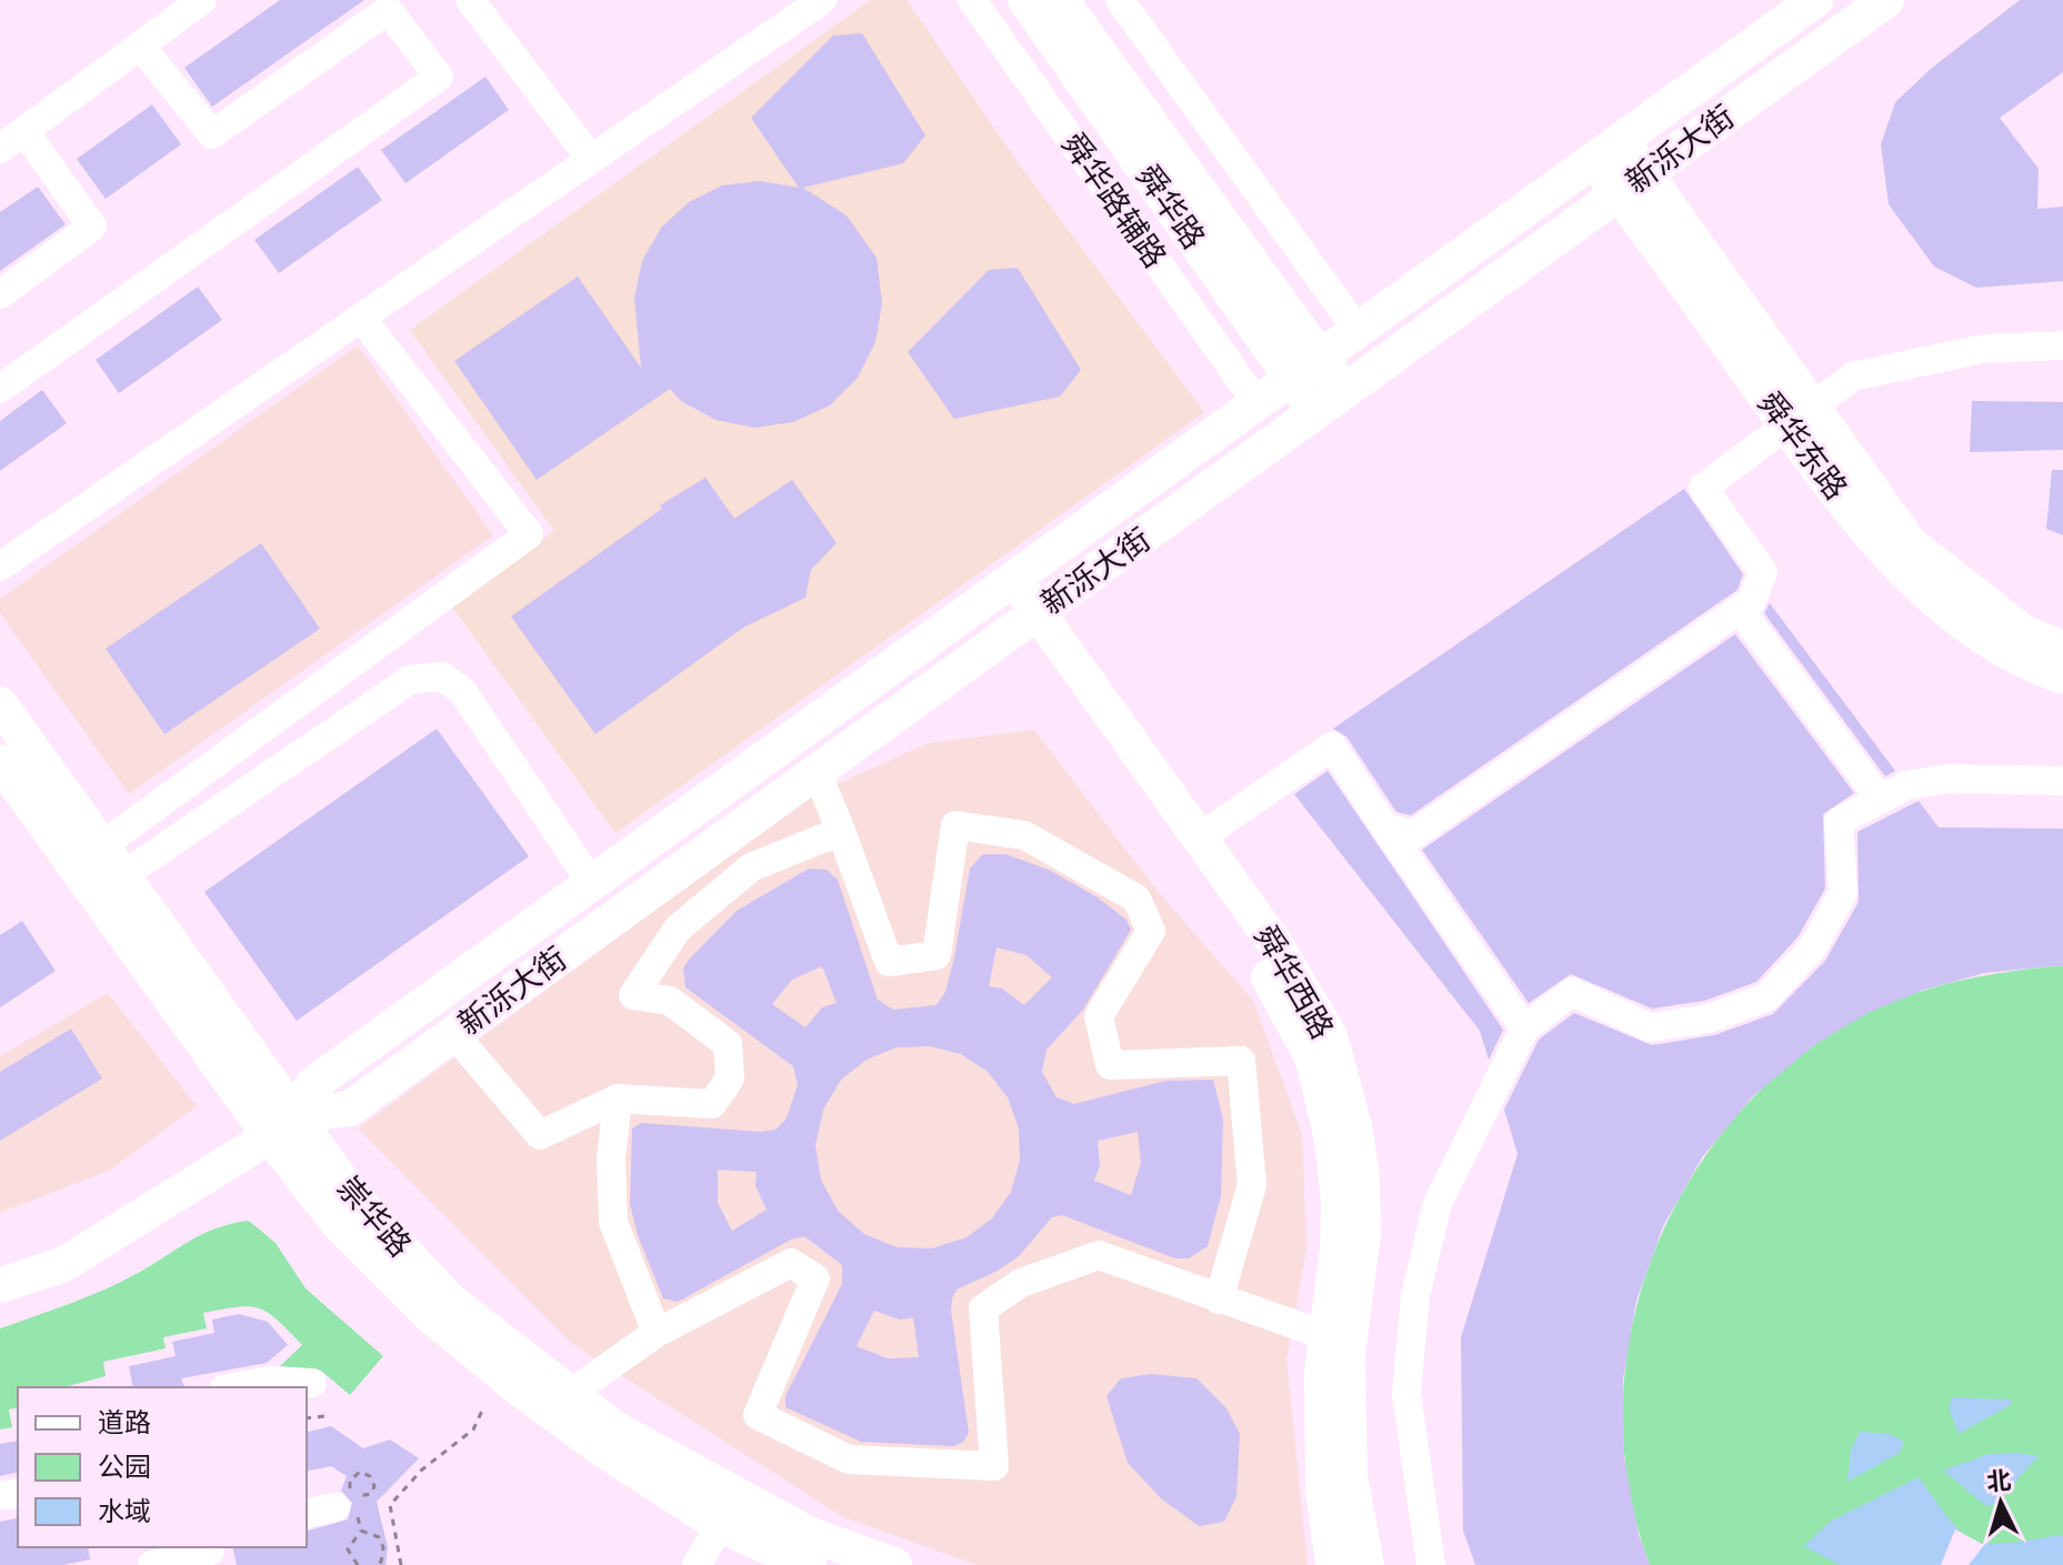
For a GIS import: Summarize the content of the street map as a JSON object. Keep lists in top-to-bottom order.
{
  "streets": {
    "main road": [
      "新泺大街",
      "舜华路",
      "舜华东路",
      "舜华西路",
      "崇华路"
    ],
    "street": ["舜华路辅路"]
  },
  "crossings": [
    ["新泺大街", "舜华路辅路"],
    ["新泺大街", "舜华路"],
    ["新泺大街", "舜华东路"],
    ["新泺大街", "舜华西路"],
    ["新泺大街", "崇华路"]
  ],
  "legend": ["道路", "公园", "水域"],
  "north": "top"
}
